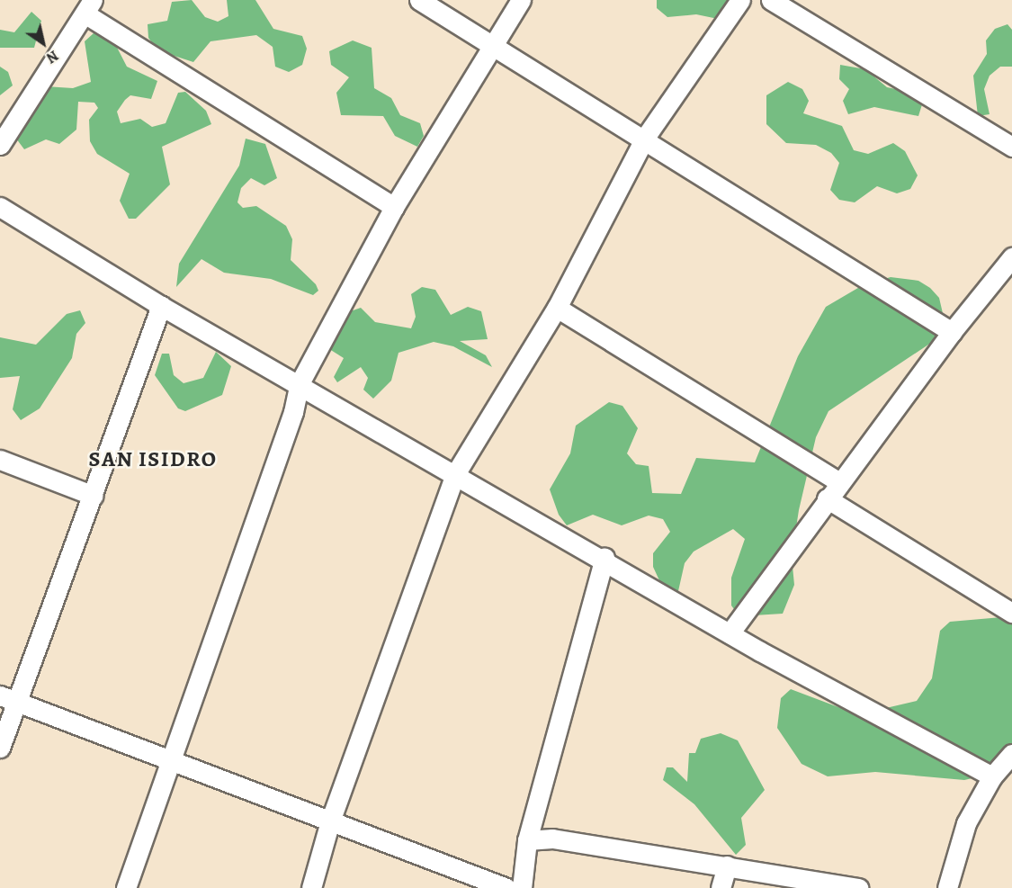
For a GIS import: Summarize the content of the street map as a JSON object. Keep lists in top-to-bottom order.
{
  "districts": ["SAN ISIDRO"],
  "north": "bottom right"
}
